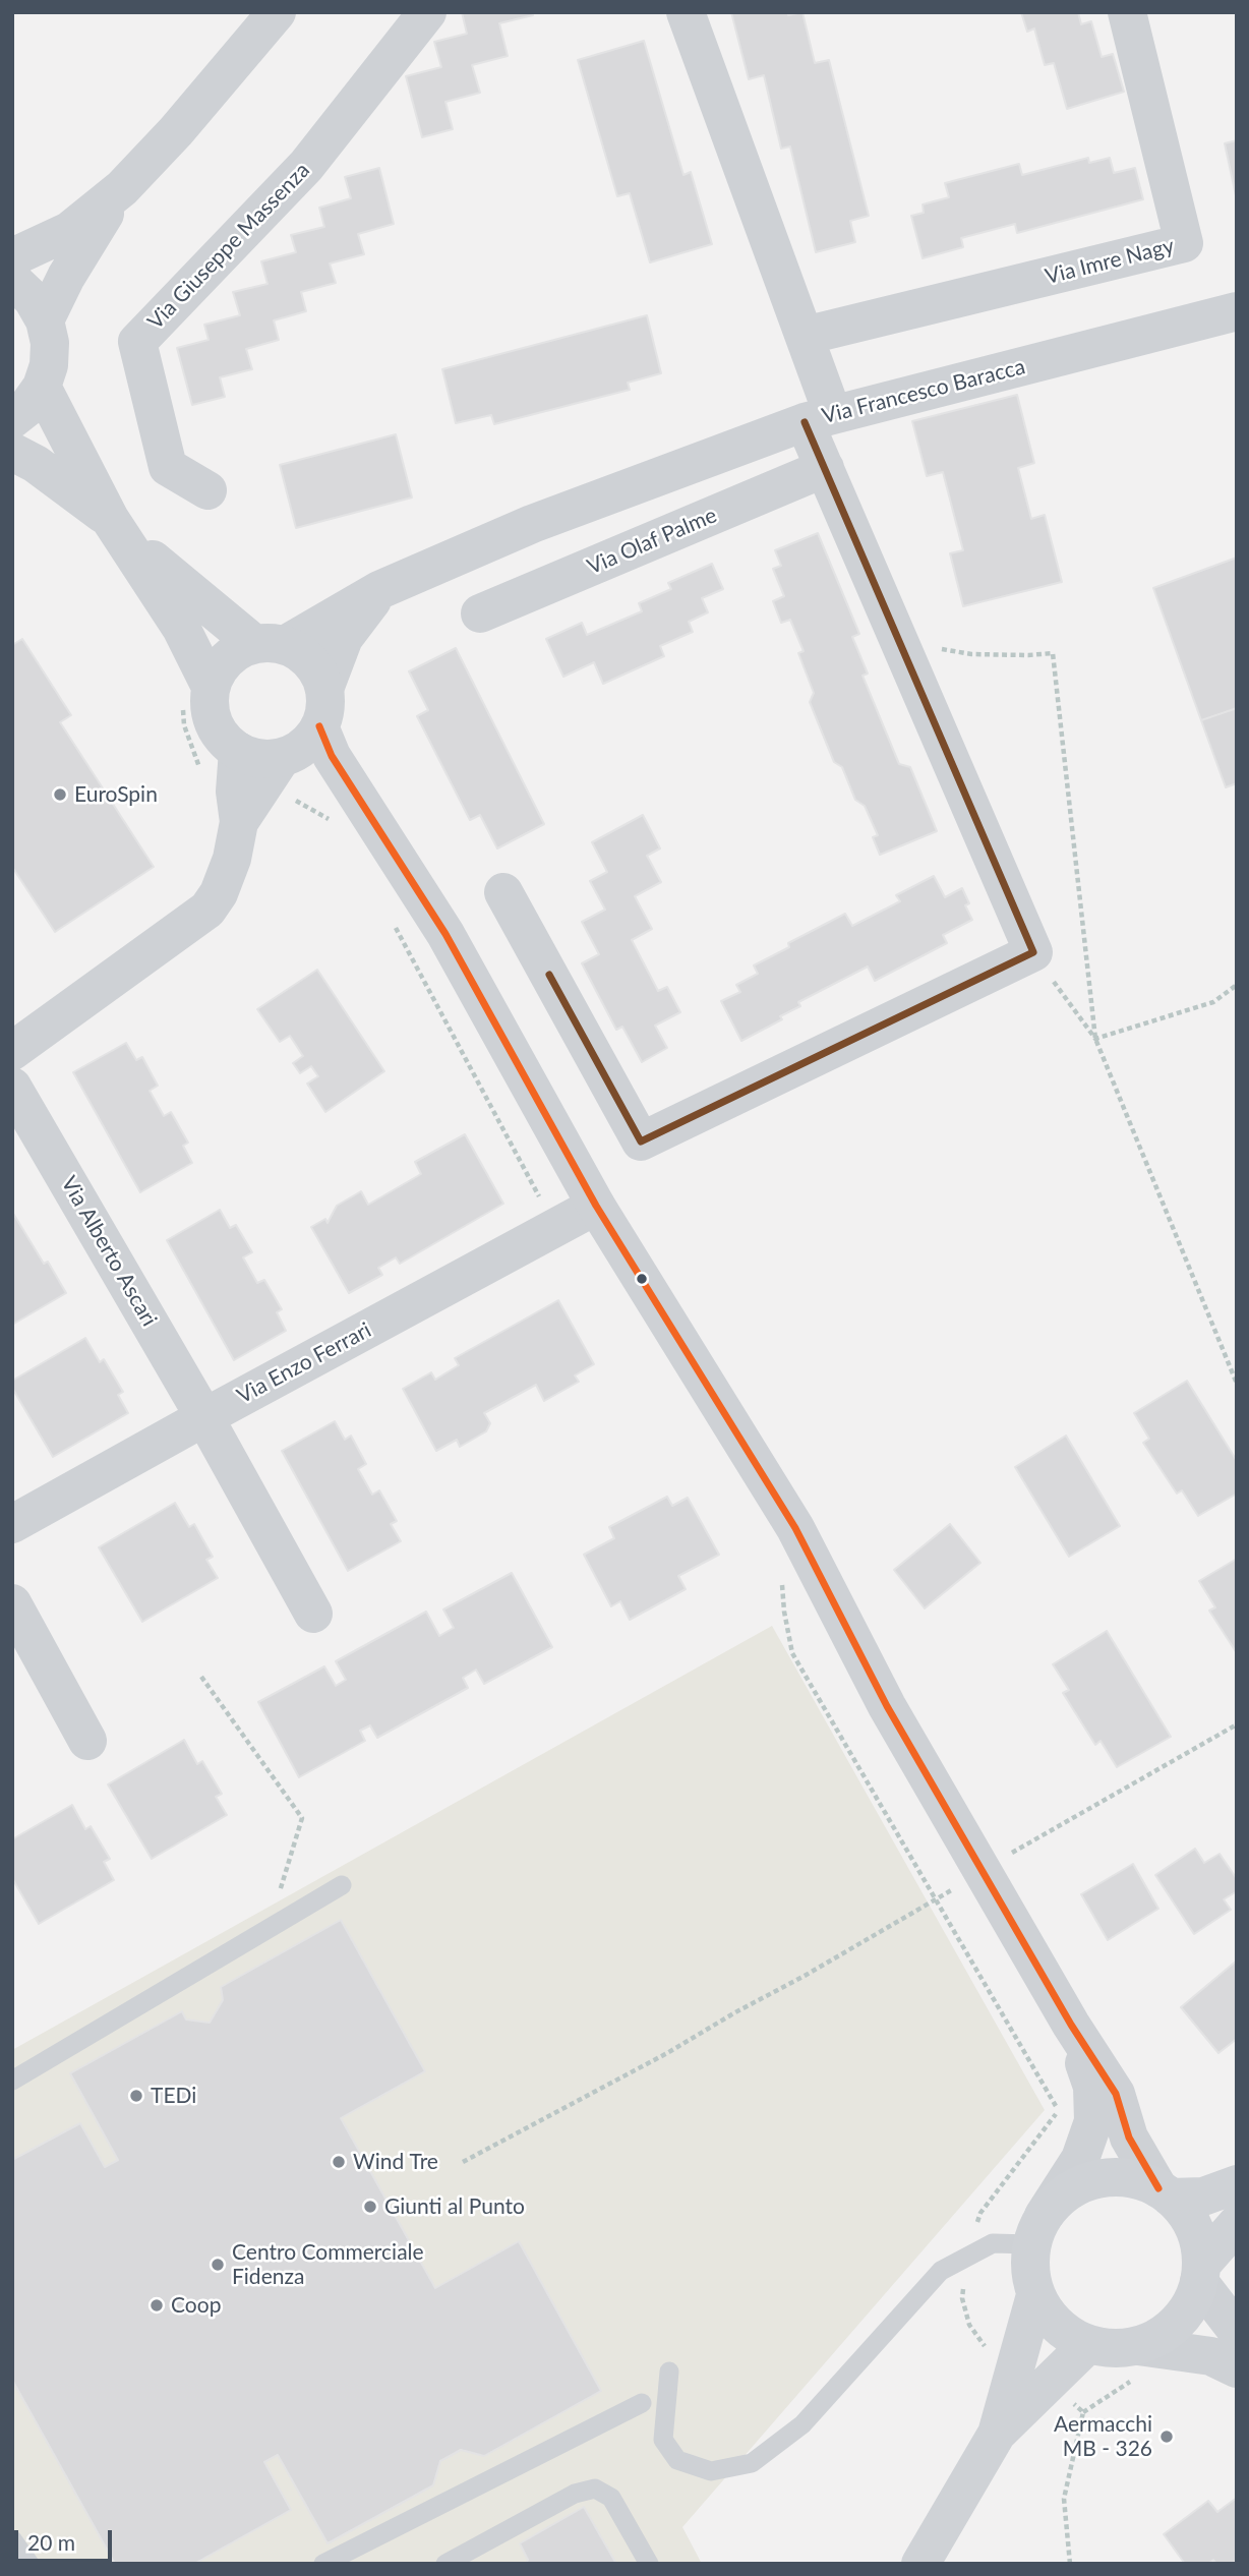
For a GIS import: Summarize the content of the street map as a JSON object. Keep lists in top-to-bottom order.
{
  "streets": {
    "street": [
      "Via Giuseppe Massenza",
      "Via Imre Nagy",
      "Via Francesco Baracca",
      "Via Olaf Palme",
      "Via Alberto Ascari",
      "Via Enzo Ferrari"
    ]
  },
  "crossings": [
    ["Via Alberto Ascari", "Via Enzo Ferrari"]
  ],
  "places": [
    "EuroSpin",
    "TEDi",
    "Wind Tre",
    "Giunti al Punto",
    "Centro Commerciale Fidenza",
    "Coop",
    "Aermacchi MB - 326"
  ],
  "scale_bar": "20 m"
}
